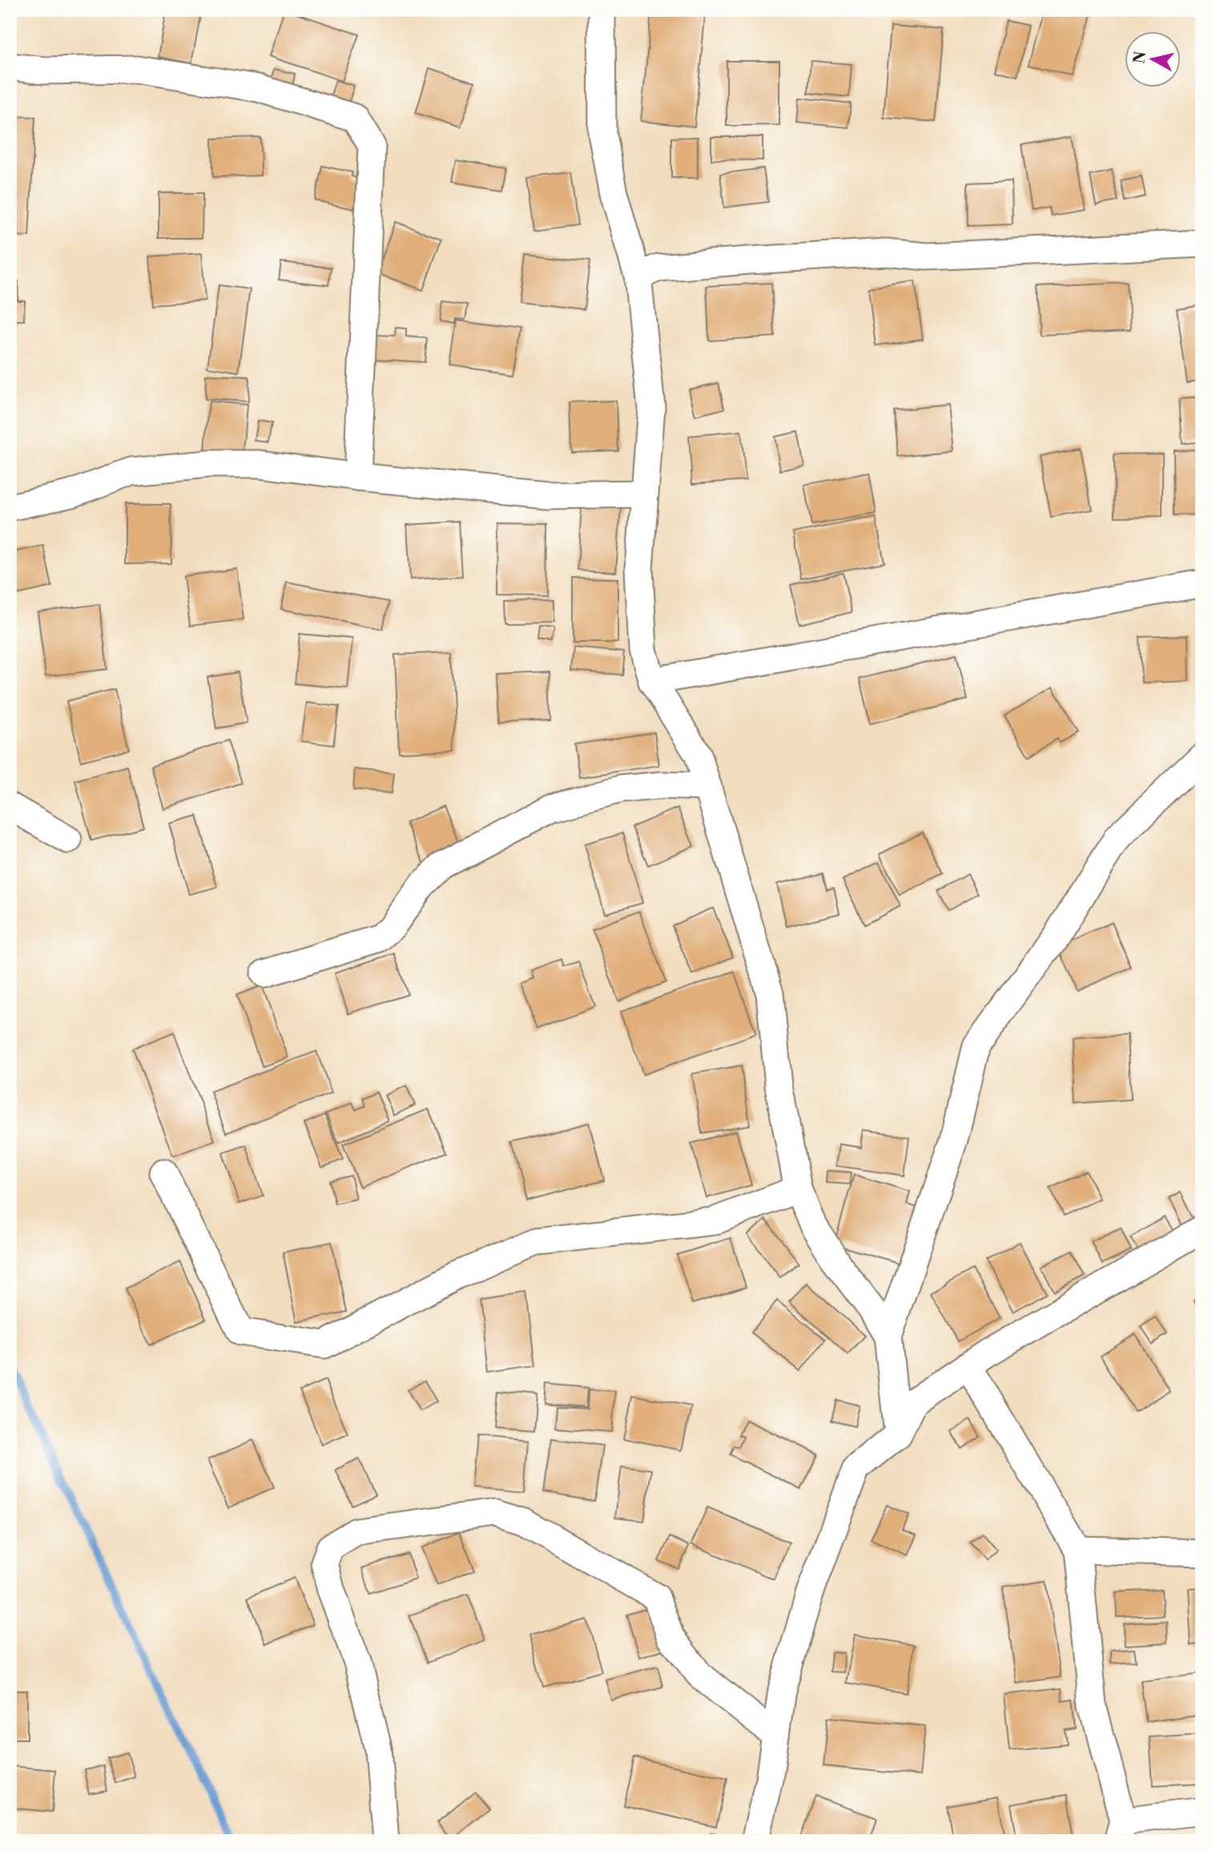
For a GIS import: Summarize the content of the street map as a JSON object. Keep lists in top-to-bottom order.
{
  "north": "left"
}
